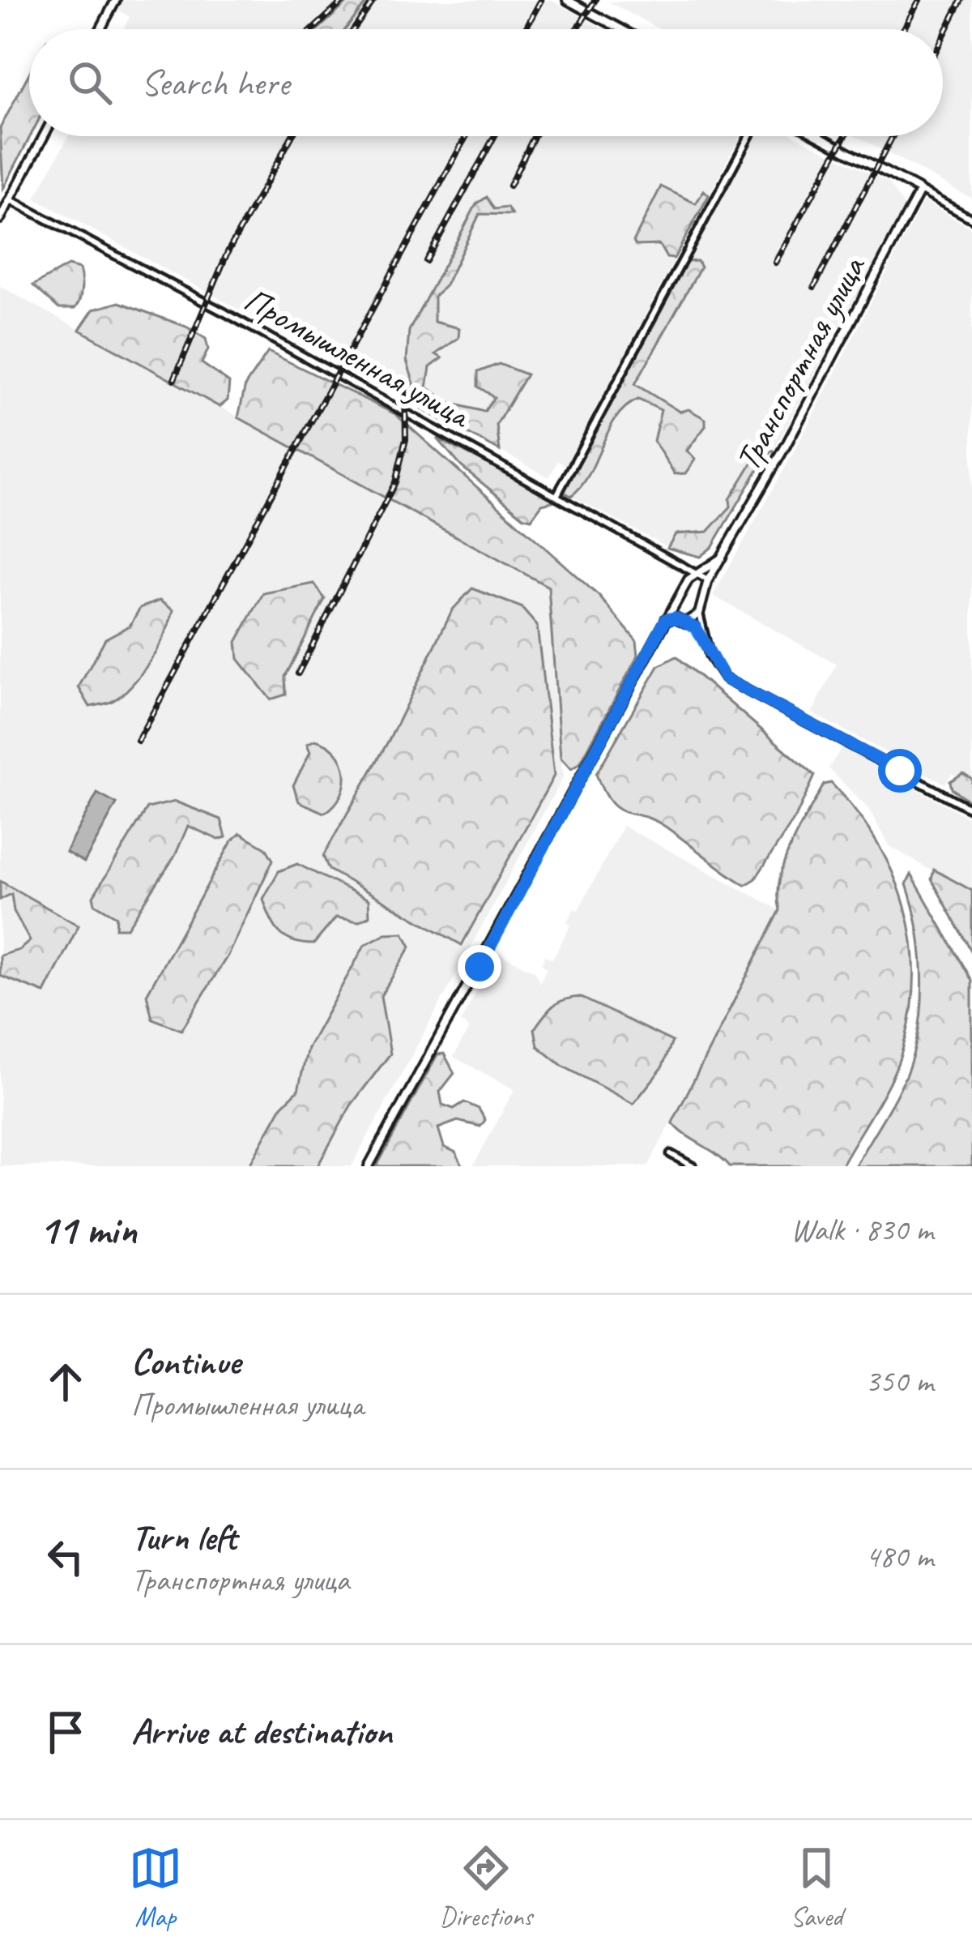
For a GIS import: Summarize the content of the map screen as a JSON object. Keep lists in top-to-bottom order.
{
  "streets": {
    "street": ["Промышленная улица", "Транспортная улица"]
  },
  "crossings": [
    ["Промышленная улица", "Транспортная улица"]
  ],
  "page": {
    "search": "Search here",
    "heading": ["11 min", "Walk · 830 m"],
    "list": [
      ["Continue", "Промышленная улица", "350 m"],
      ["Turn left", "Транспортная улица", "480 m"],
      "Arrive at destination"
    ],
    "nav": ["Map", "Directions", "Saved"]
  }
}
